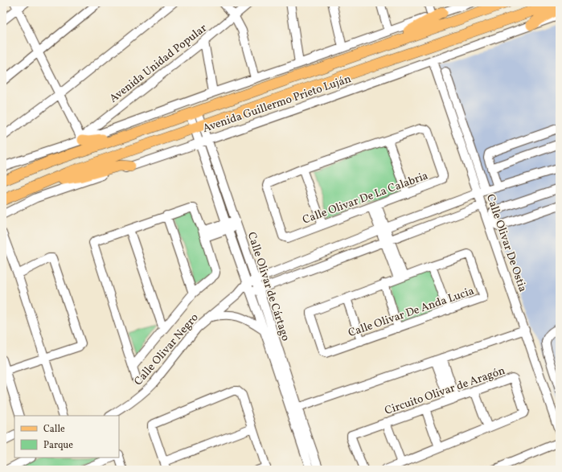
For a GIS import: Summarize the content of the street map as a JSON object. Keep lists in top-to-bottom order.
{
  "streets": {
    "main road": ["Avenida Guillermo Prieto Luján"],
    "street": [
      "Avenida Unidad Popular",
      "Calle Olivar De La Calabria",
      "Calle Olivar De Ostia",
      "Calle Olivar de Cártago",
      "Calle Olivar De Anda Lucia",
      "Calle Olivar Negro",
      "Circuito Olivar de Aragón"
    ]
  },
  "crossings": [
    ["Avenida Guillermo Prieto Luján", "Calle Olivar De Ostia"],
    ["Avenida Guillermo Prieto Luján", "Calle Olivar de Cártago"],
    ["Calle Olivar De Ostia", "Calle Olivar Negro"],
    ["Calle Olivar de Cártago", "Calle Olivar Negro"]
  ],
  "legend": ["Calle", "Parque"]
}
